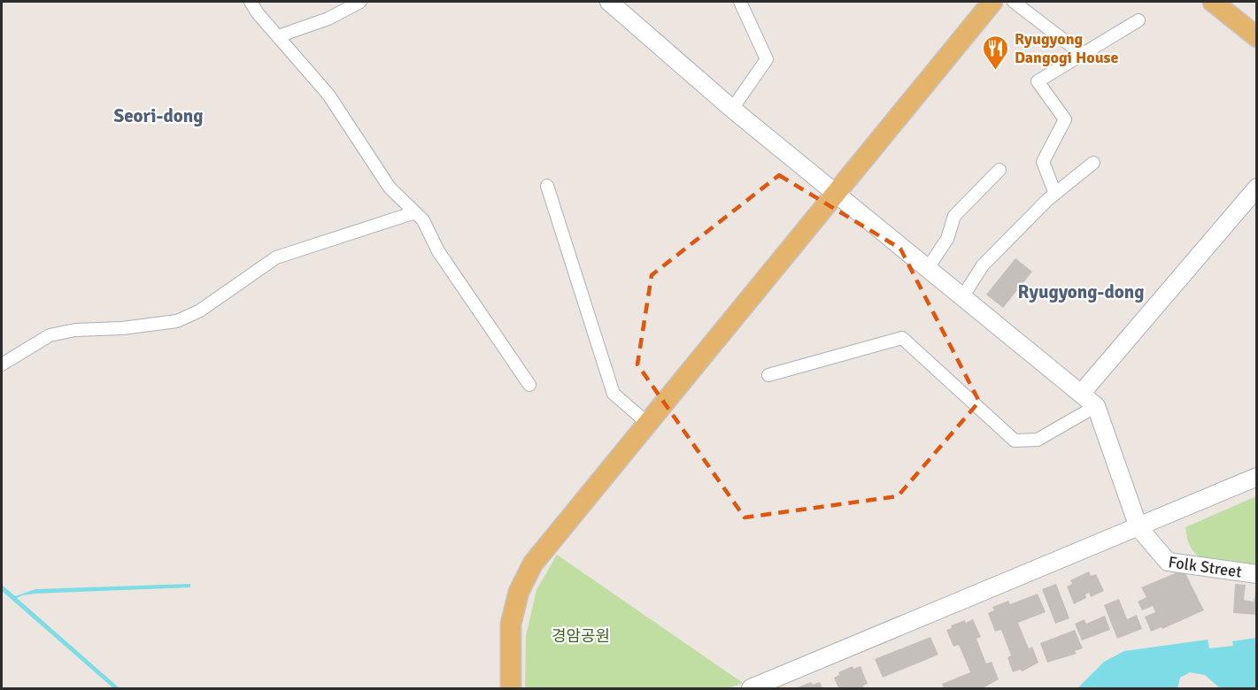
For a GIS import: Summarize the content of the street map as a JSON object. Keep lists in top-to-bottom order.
{
  "streets": {
    "street": ["Folk Street"]
  },
  "districts": ["Seori-dong", "Ryugyong-dong"],
  "parks": ["경암공원"],
  "places": {
    "restaurant": ["Ryugyong Dangogi House"]
  }
}
